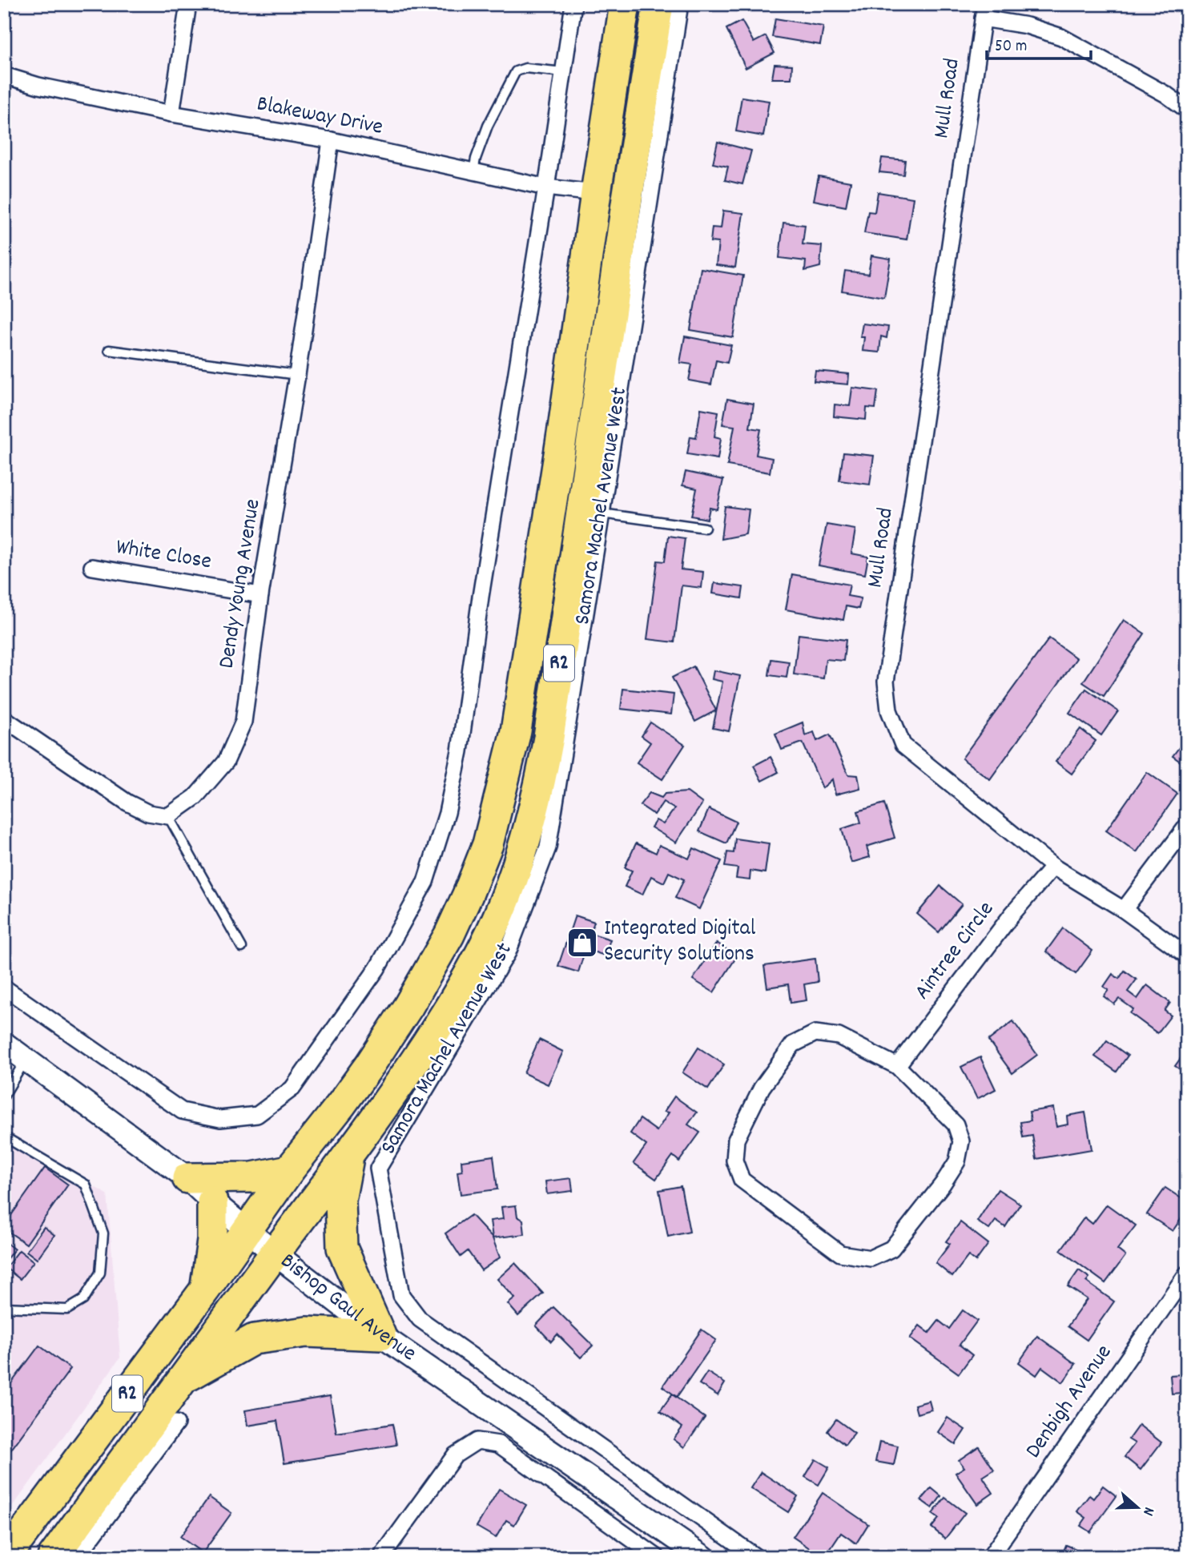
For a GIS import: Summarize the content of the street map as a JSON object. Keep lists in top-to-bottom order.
{
  "streets": {
    "highway": ["Samora Machel Avenue West", "R2"],
    "main road": ["Bishop Gaul Avenue"],
    "street": [
      "Mull Road",
      "Blakeway Drive",
      "White Close",
      "Dendy Young Avenue",
      "Aintree Circle",
      "Denbigh Avenue"
    ]
  },
  "crossings": [
    ["Mull Road", "Aintree Circle"],
    ["Blakeway Drive", "Samora Machel Avenue West"],
    ["Blakeway Drive", "Dendy Young Avenue"],
    ["Blakeway Drive", "R2"],
    ["Samora Machel Avenue West", "R2"],
    ["Samora Machel Avenue West", "Bishop Gaul Avenue"],
    ["White Close", "Dendy Young Avenue"],
    ["R2", "Bishop Gaul Avenue"]
  ],
  "places": {
    "shop": ["Integrated Digital Security Solutions"]
  },
  "scale_bar": "50 m",
  "north": "right"
}
